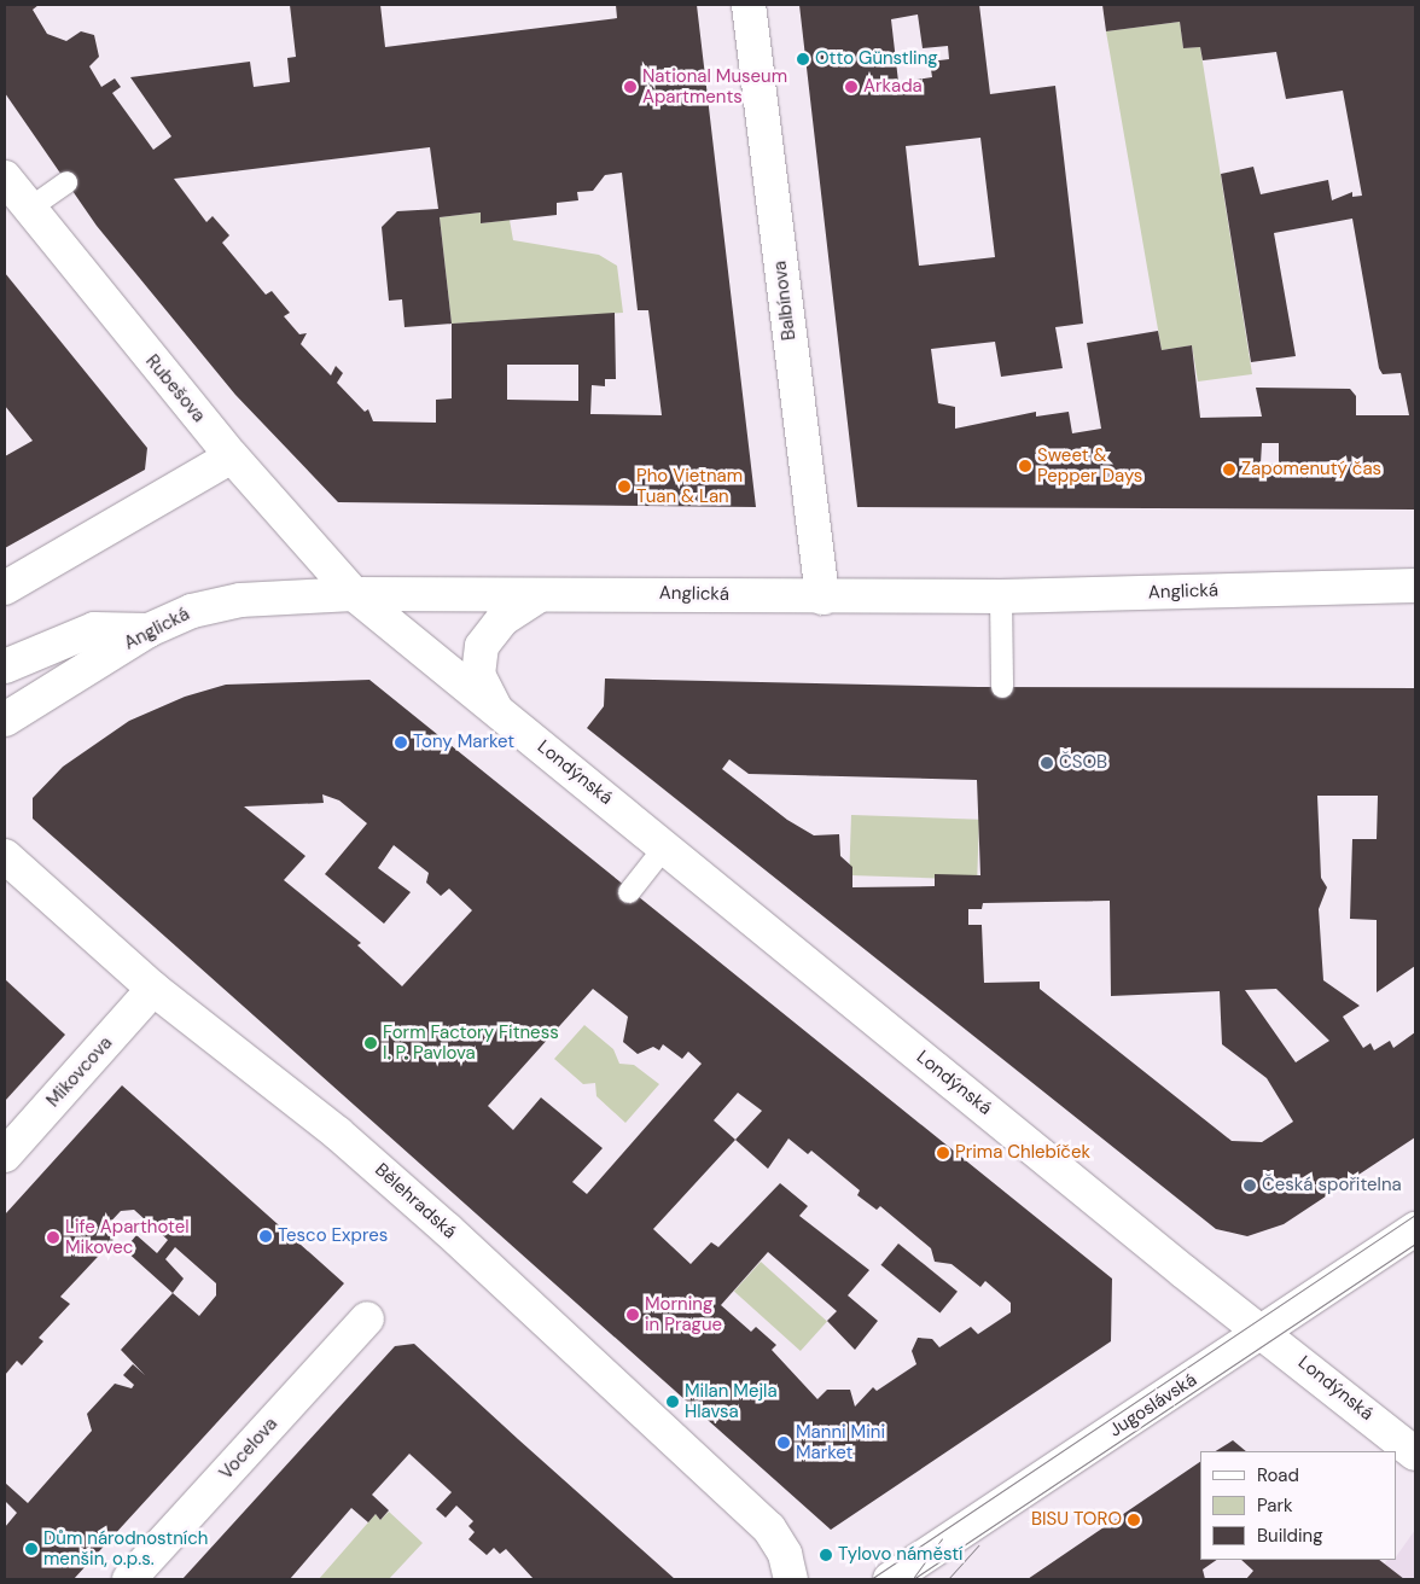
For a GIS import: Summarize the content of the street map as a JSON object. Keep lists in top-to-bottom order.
{
  "streets": {
    "street": [
      "Balbínova",
      "Rubešova",
      "Anglická",
      "Londýnská",
      "Mikovcova",
      "Bělehradská",
      "Jugoslávská",
      "Vocelova"
    ]
  },
  "crossings": [
    ["Balbínova", "Anglická"],
    ["Rubešova", "Anglická"],
    ["Rubešova", "Londýnská"],
    ["Anglická", "Londýnská"],
    ["Londýnská", "Jugoslávská"],
    ["Mikovcova", "Bělehradská"]
  ],
  "places": [
    "Otto Günstling",
    "National Museum Apartments",
    "Arkada",
    "Sweet & Pepper Days",
    "Zapomenutý čas",
    "Pho Vietnam Tuan & Lan",
    "Tony Market",
    "ČSOB",
    "Form Factory Fitness I. P. Pavlova",
    "Prima Chlebíček",
    "Česká spořitelna",
    "Tesco Expres",
    "Life Aparthotel Mikovec",
    "Morning in Prague",
    "Milan Mejla Hlavsa",
    "Manni Mini Market",
    "BISU TORO",
    "Dům národnostních menšin, o.p.s.",
    "Tylovo náměstí"
  ],
  "legend": ["Road", "Park", "Building"]
}
